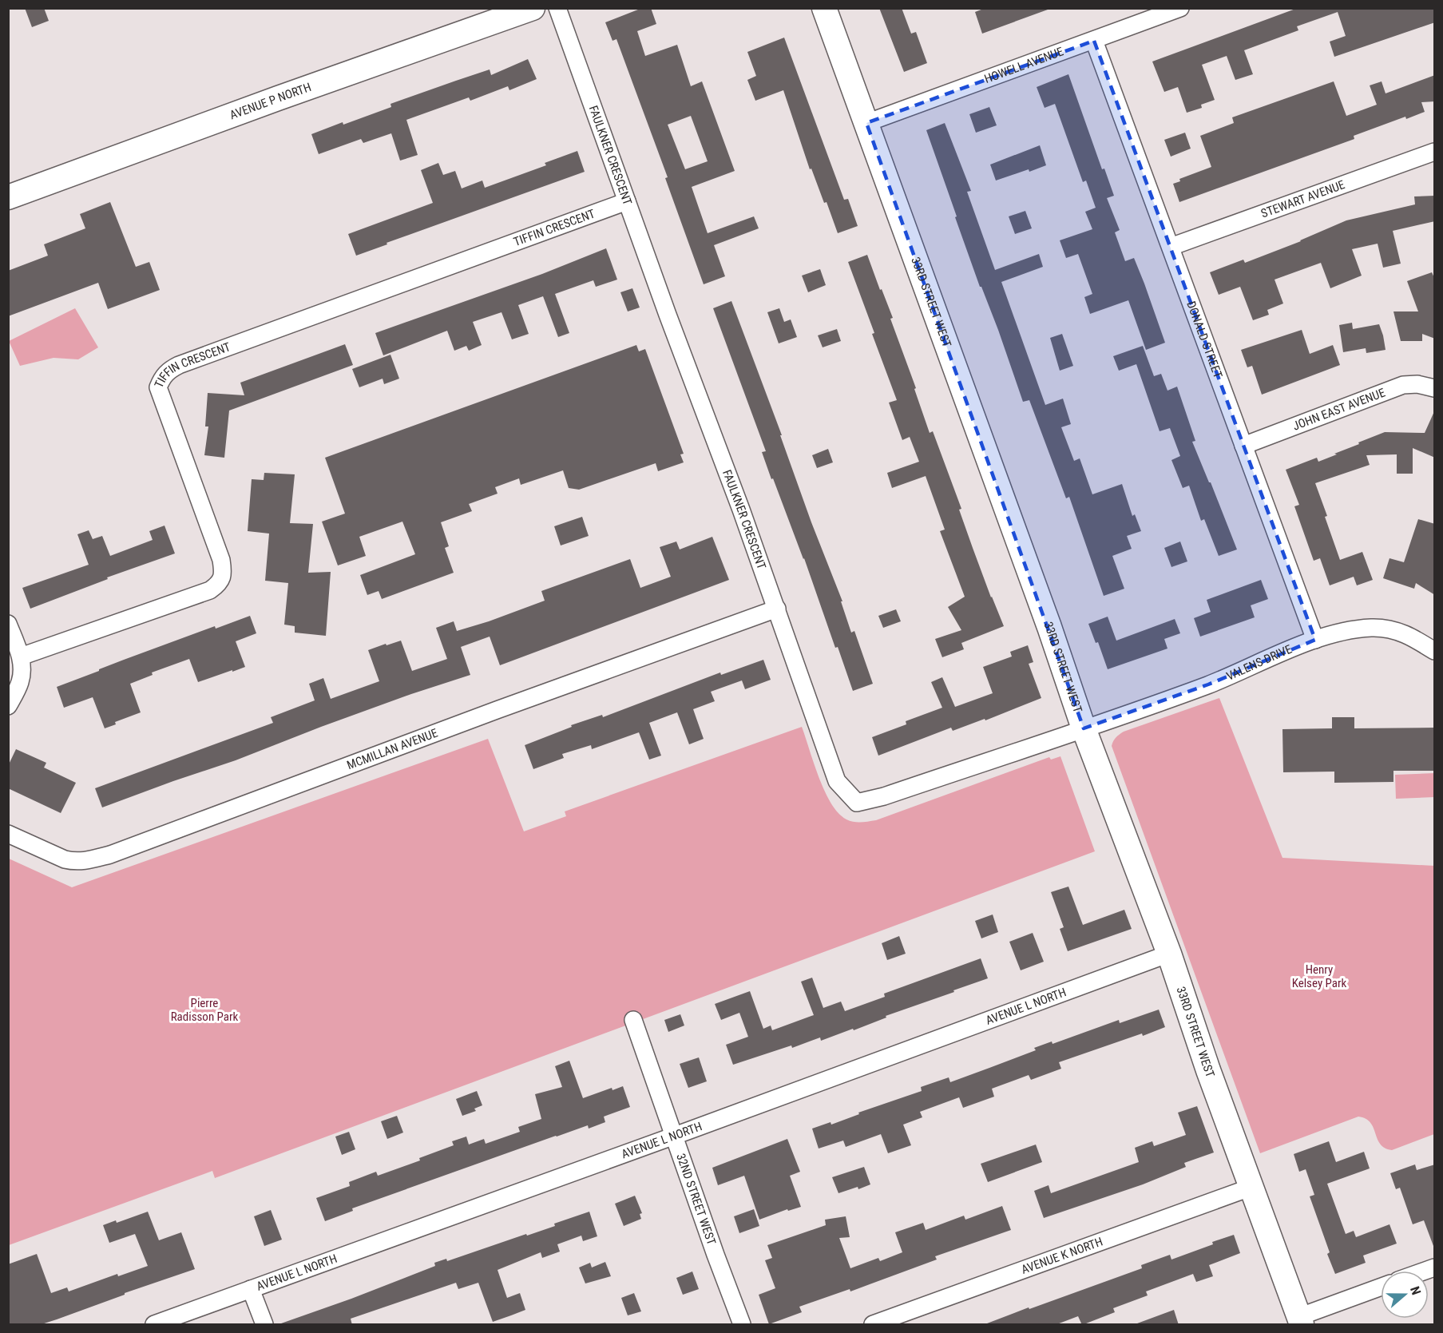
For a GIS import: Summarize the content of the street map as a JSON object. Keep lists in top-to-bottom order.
{
  "streets": {
    "main road": ["AVENUE P NORTH", "33RD STREET WEST"],
    "street": [
      "HOWELL AVENUE",
      "FAULKNER CRESCENT",
      "STEWART AVENUE",
      "TIFFIN CRESCENT",
      "DONALD STREET",
      "JOHN EAST AVENUE",
      "VALENS DRIVE",
      "MCMILLAN AVENUE",
      "AVENUE L NORTH",
      "32ND STREET WEST",
      "AVENUE K NORTH"
    ]
  },
  "crossings": [
    ["HOWELL AVENUE", "33RD STREET WEST"],
    ["HOWELL AVENUE", "DONALD STREET"],
    ["FAULKNER CRESCENT", "TIFFIN CRESCENT"],
    ["FAULKNER CRESCENT", "33RD STREET WEST"],
    ["FAULKNER CRESCENT", "VALENS DRIVE"],
    ["FAULKNER CRESCENT", "MCMILLAN AVENUE"],
    ["STEWART AVENUE", "DONALD STREET"],
    ["33RD STREET WEST", "VALENS DRIVE"],
    ["33RD STREET WEST", "AVENUE L NORTH"],
    ["33RD STREET WEST", "AVENUE K NORTH"],
    ["DONALD STREET", "JOHN EAST AVENUE"],
    ["DONALD STREET", "VALENS DRIVE"],
    ["AVENUE L NORTH", "32ND STREET WEST"]
  ],
  "parks": ["Henry Kelsey Park", "Pierre Radisson Park"],
  "north": "right"
}
